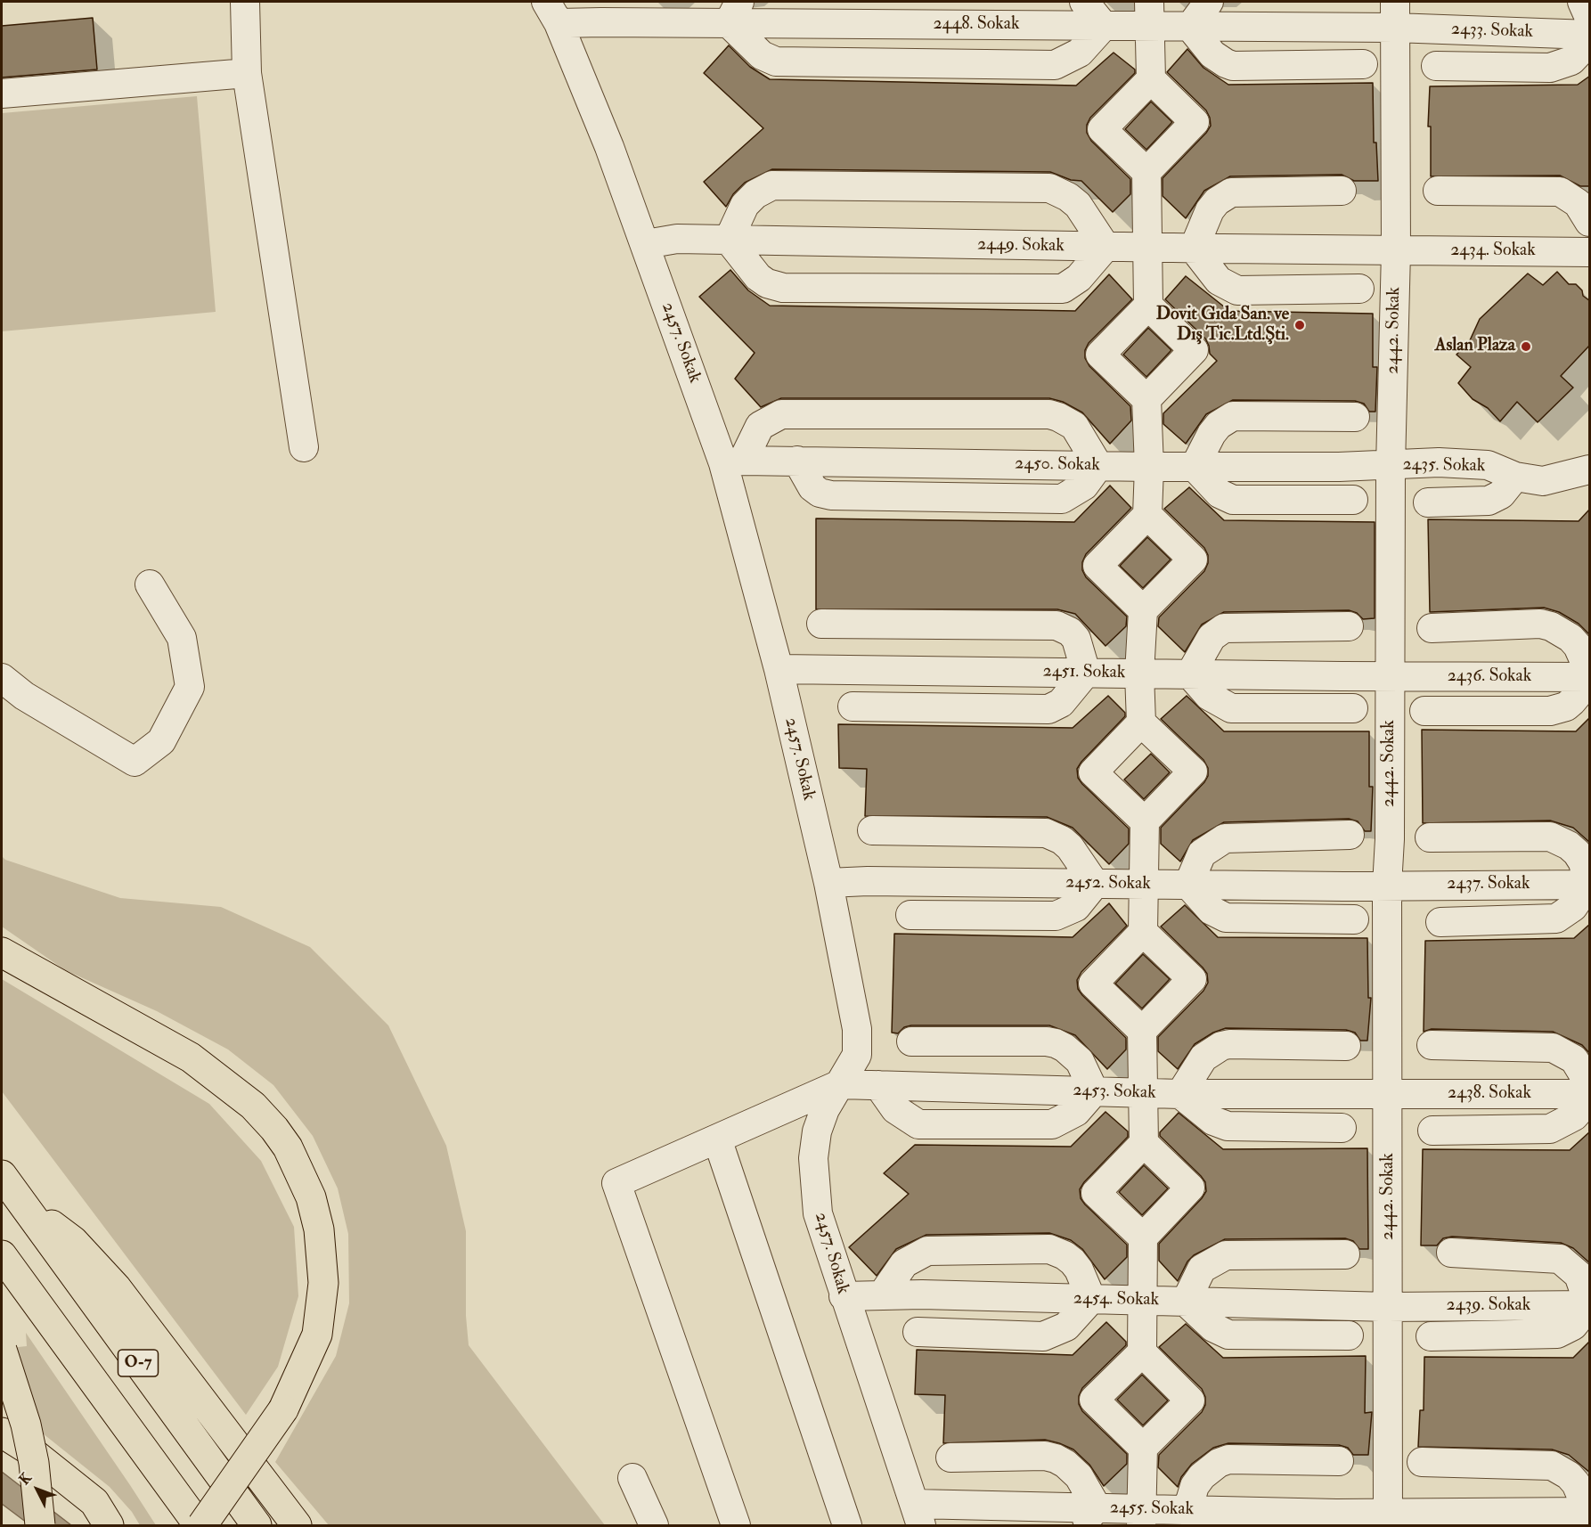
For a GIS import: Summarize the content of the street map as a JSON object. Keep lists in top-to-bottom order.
{
  "streets": {
    "main road": ["O-7"],
    "street": [
      "2448. Sokak",
      "2433. Sokak",
      "2449. Sokak",
      "2434. Sokak",
      "2442. Sokak",
      "2457. Sokak",
      "2450. Sokak",
      "2435. Sokak",
      "2451. Sokak",
      "2436. Sokak",
      "2452. Sokak",
      "2437. Sokak",
      "2453. Sokak",
      "2438. Sokak",
      "2454. Sokak",
      "2439. Sokak",
      "2455. Sokak"
    ]
  },
  "crossings": [
    ["2448. Sokak", "2433. Sokak"],
    ["2448. Sokak", "2442. Sokak"],
    ["2448. Sokak", "2457. Sokak"],
    ["2433. Sokak", "2442. Sokak"],
    ["2449. Sokak", "2434. Sokak"],
    ["2449. Sokak", "2442. Sokak"],
    ["2449. Sokak", "2457. Sokak"],
    ["2434. Sokak", "2442. Sokak"],
    ["2442. Sokak", "2450. Sokak"],
    ["2442. Sokak", "2435. Sokak"],
    ["2442. Sokak", "2451. Sokak"],
    ["2442. Sokak", "2436. Sokak"],
    ["2442. Sokak", "2452. Sokak"],
    ["2442. Sokak", "2437. Sokak"],
    ["2442. Sokak", "2453. Sokak"],
    ["2442. Sokak", "2438. Sokak"],
    ["2442. Sokak", "2454. Sokak"],
    ["2442. Sokak", "2439. Sokak"],
    ["2442. Sokak", "2455. Sokak"],
    ["2457. Sokak", "2450. Sokak"],
    ["2457. Sokak", "2451. Sokak"],
    ["2457. Sokak", "2452. Sokak"],
    ["2457. Sokak", "2453. Sokak"],
    ["2457. Sokak", "2454. Sokak"],
    ["2457. Sokak", "2455. Sokak"],
    ["2450. Sokak", "2435. Sokak"],
    ["2451. Sokak", "2436. Sokak"],
    ["2452. Sokak", "2437. Sokak"],
    ["2453. Sokak", "2438. Sokak"],
    ["2454. Sokak", "2439. Sokak"]
  ],
  "places": ["Dovit Gıda San. ve Dış Tic.Ltd.Şti.", "Aslan Plaza"],
  "north": "top left"
}
